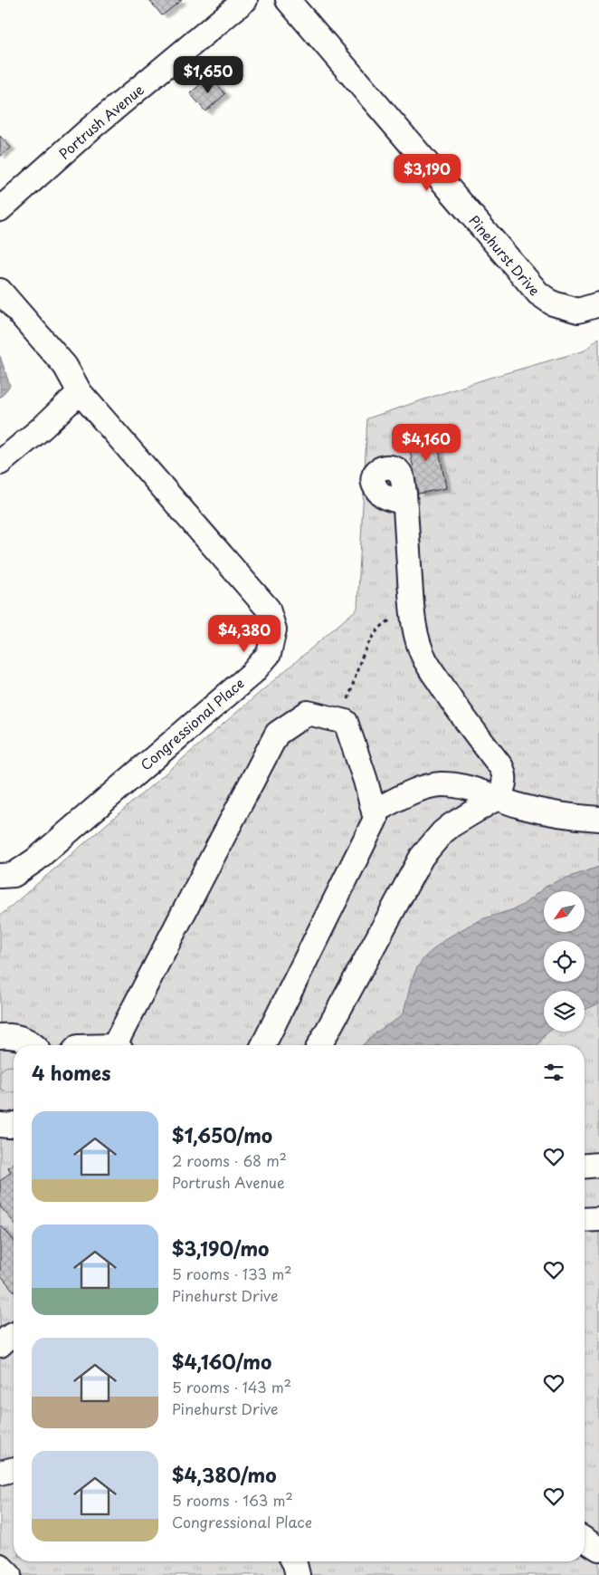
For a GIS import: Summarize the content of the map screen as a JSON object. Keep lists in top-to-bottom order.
{
  "streets": {
    "street": ["Portrush Avenue", "Pinehurst Drive", "Congressional Place"]
  },
  "north": "bottom left",
  "page": {
    "price": [
      "$1,650",
      "$3,190",
      "$4,160",
      "$4,380"
    ],
    "heading": "4 homes",
    "list": [
      {
        "name": "$1,650/mo",
        "note": "2 rooms · 68 m² · Portrush Avenue"
      },
      {
        "name": "$3,190/mo",
        "note": "5 rooms · 133 m² · Pinehurst Drive"
      },
      {
        "name": "$4,160/mo",
        "note": "5 rooms · 143 m² · Pinehurst Drive"
      },
      {
        "name": "$4,380/mo",
        "note": "5 rooms · 163 m² · Congressional Place"
      }
    ]
  }
}
